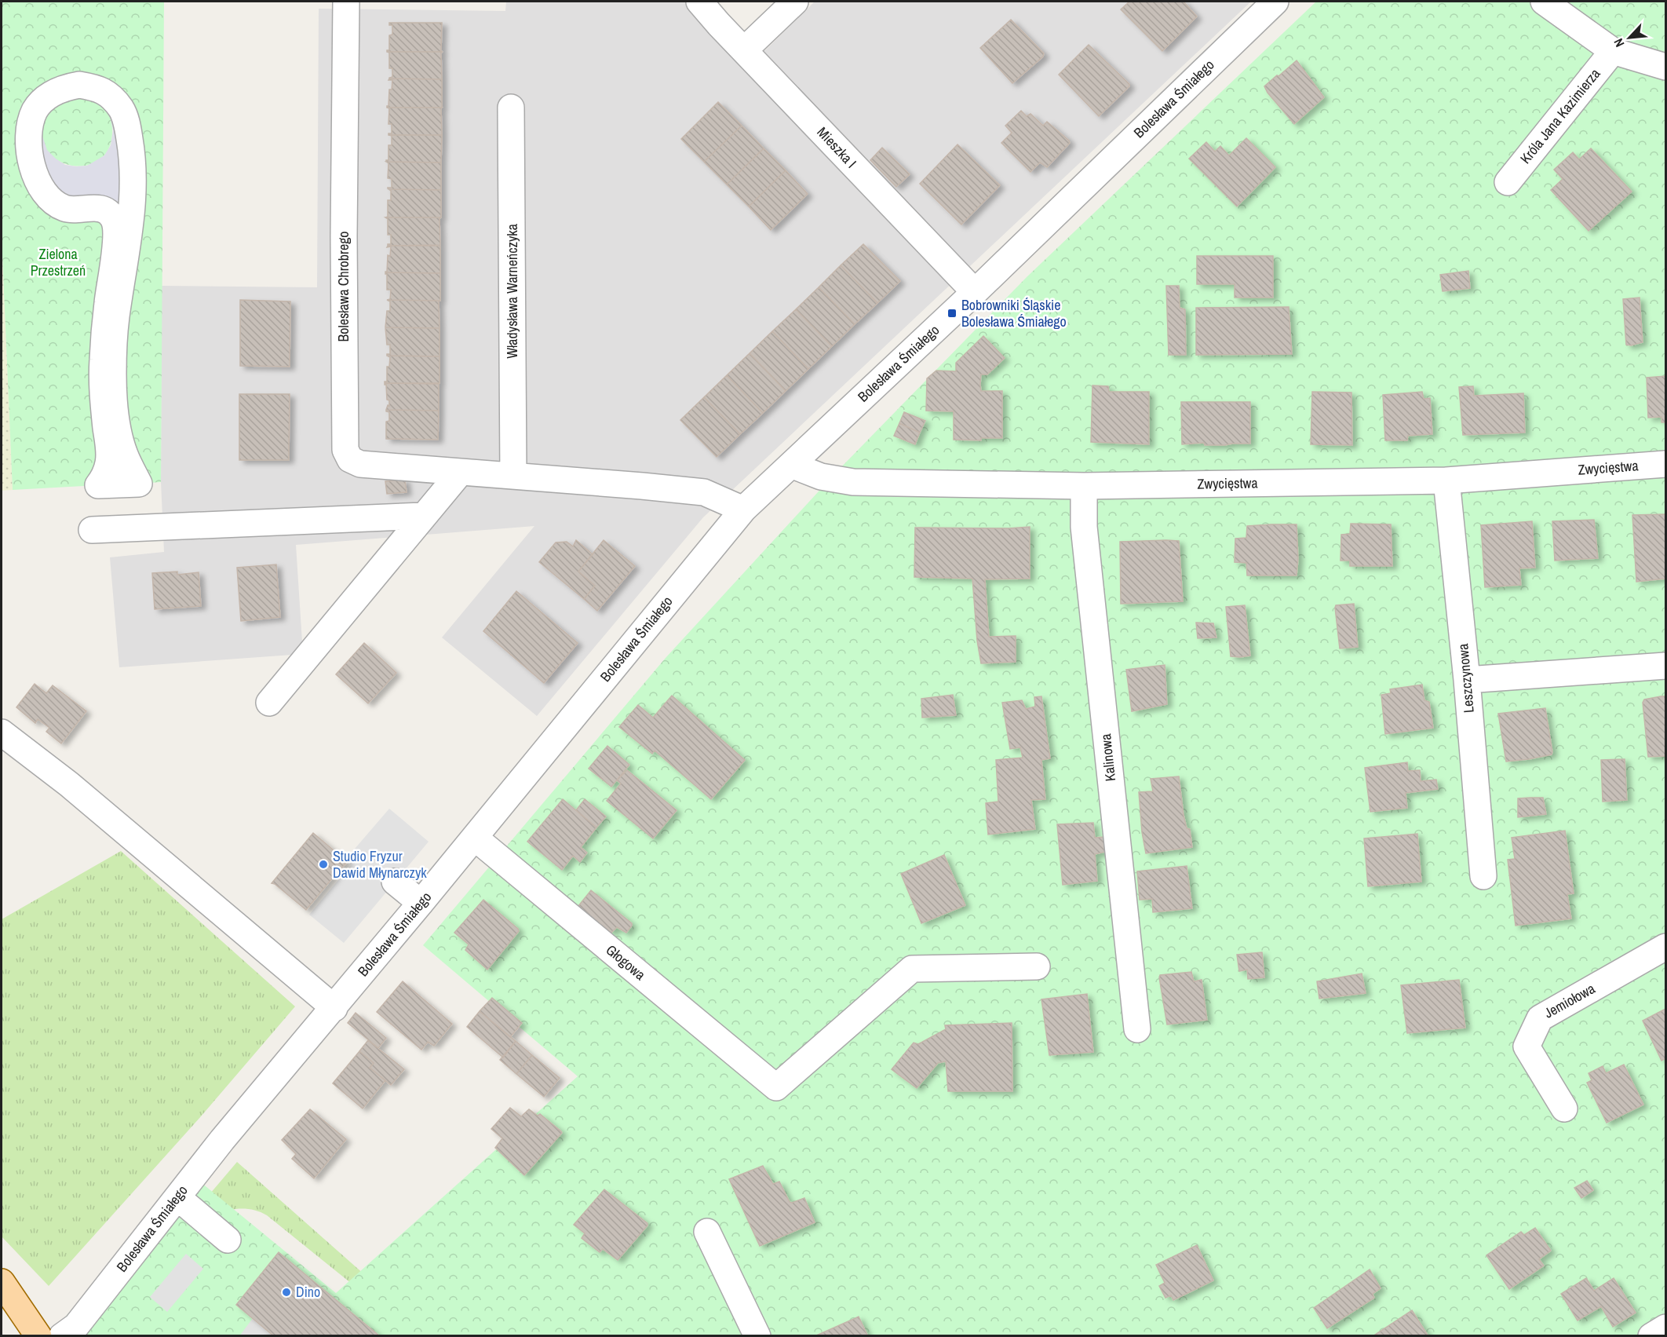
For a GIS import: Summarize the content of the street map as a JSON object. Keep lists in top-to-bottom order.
{
  "streets": {
    "street": [
      "Bolesława Śmiałego",
      "Króla Jana Kazimierza",
      "Mieszka I",
      "Bolesława Chrobrego",
      "Władysława Warneńczyka",
      "Zwycięstwa",
      "Leszczynowa",
      "Kalinowa",
      "Głogowa",
      "Jemiołowa"
    ]
  },
  "crossings": [
    ["Bolesława Śmiałego", "Mieszka I"],
    ["Bolesława Śmiałego", "Bolesława Chrobrego"],
    ["Bolesława Śmiałego", "Zwycięstwa"],
    ["Bolesława Śmiałego", "Głogowa"],
    ["Bolesława Chrobrego", "Władysława Warneńczyka"],
    ["Zwycięstwa", "Leszczynowa"],
    ["Zwycięstwa", "Kalinowa"]
  ],
  "parks": ["Zielona Przestrzeń"],
  "places": {
    "transit": ["Bobrowniki Śląskie Bolesława Śmiałego"],
    "other": ["Studio Fryzur Dawid Młynarczyk", "Dino"]
  },
  "north": "bottom left"
}
